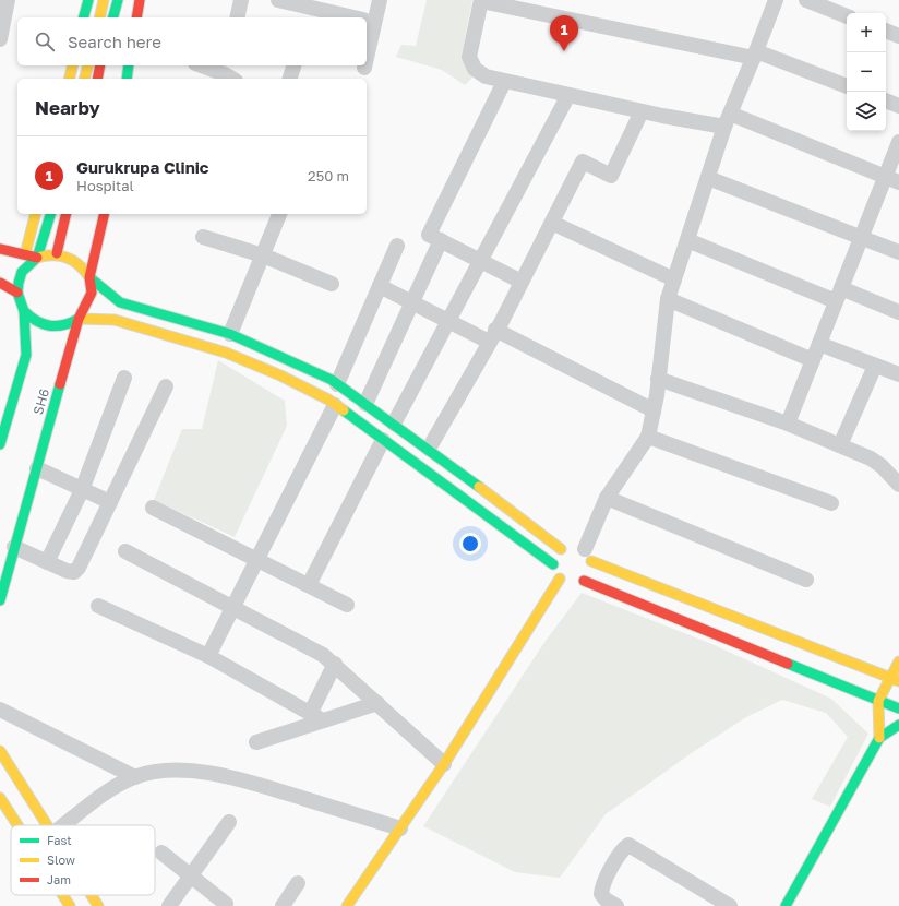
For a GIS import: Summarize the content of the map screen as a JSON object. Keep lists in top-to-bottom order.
{
  "streets": {
    "main road": ["SH6"]
  },
  "legend": ["Fast", "Slow", "Jam"],
  "page": {
    "map_buttons": ["+", "−"],
    "pins": "1",
    "search": "Search here",
    "heading": "Nearby",
    "list": [
      {
        "mark": "1",
        "name": "Gurukrupa Clinic",
        "note": "Hospital",
        "value": "250 m"
      }
    ]
  }
}
